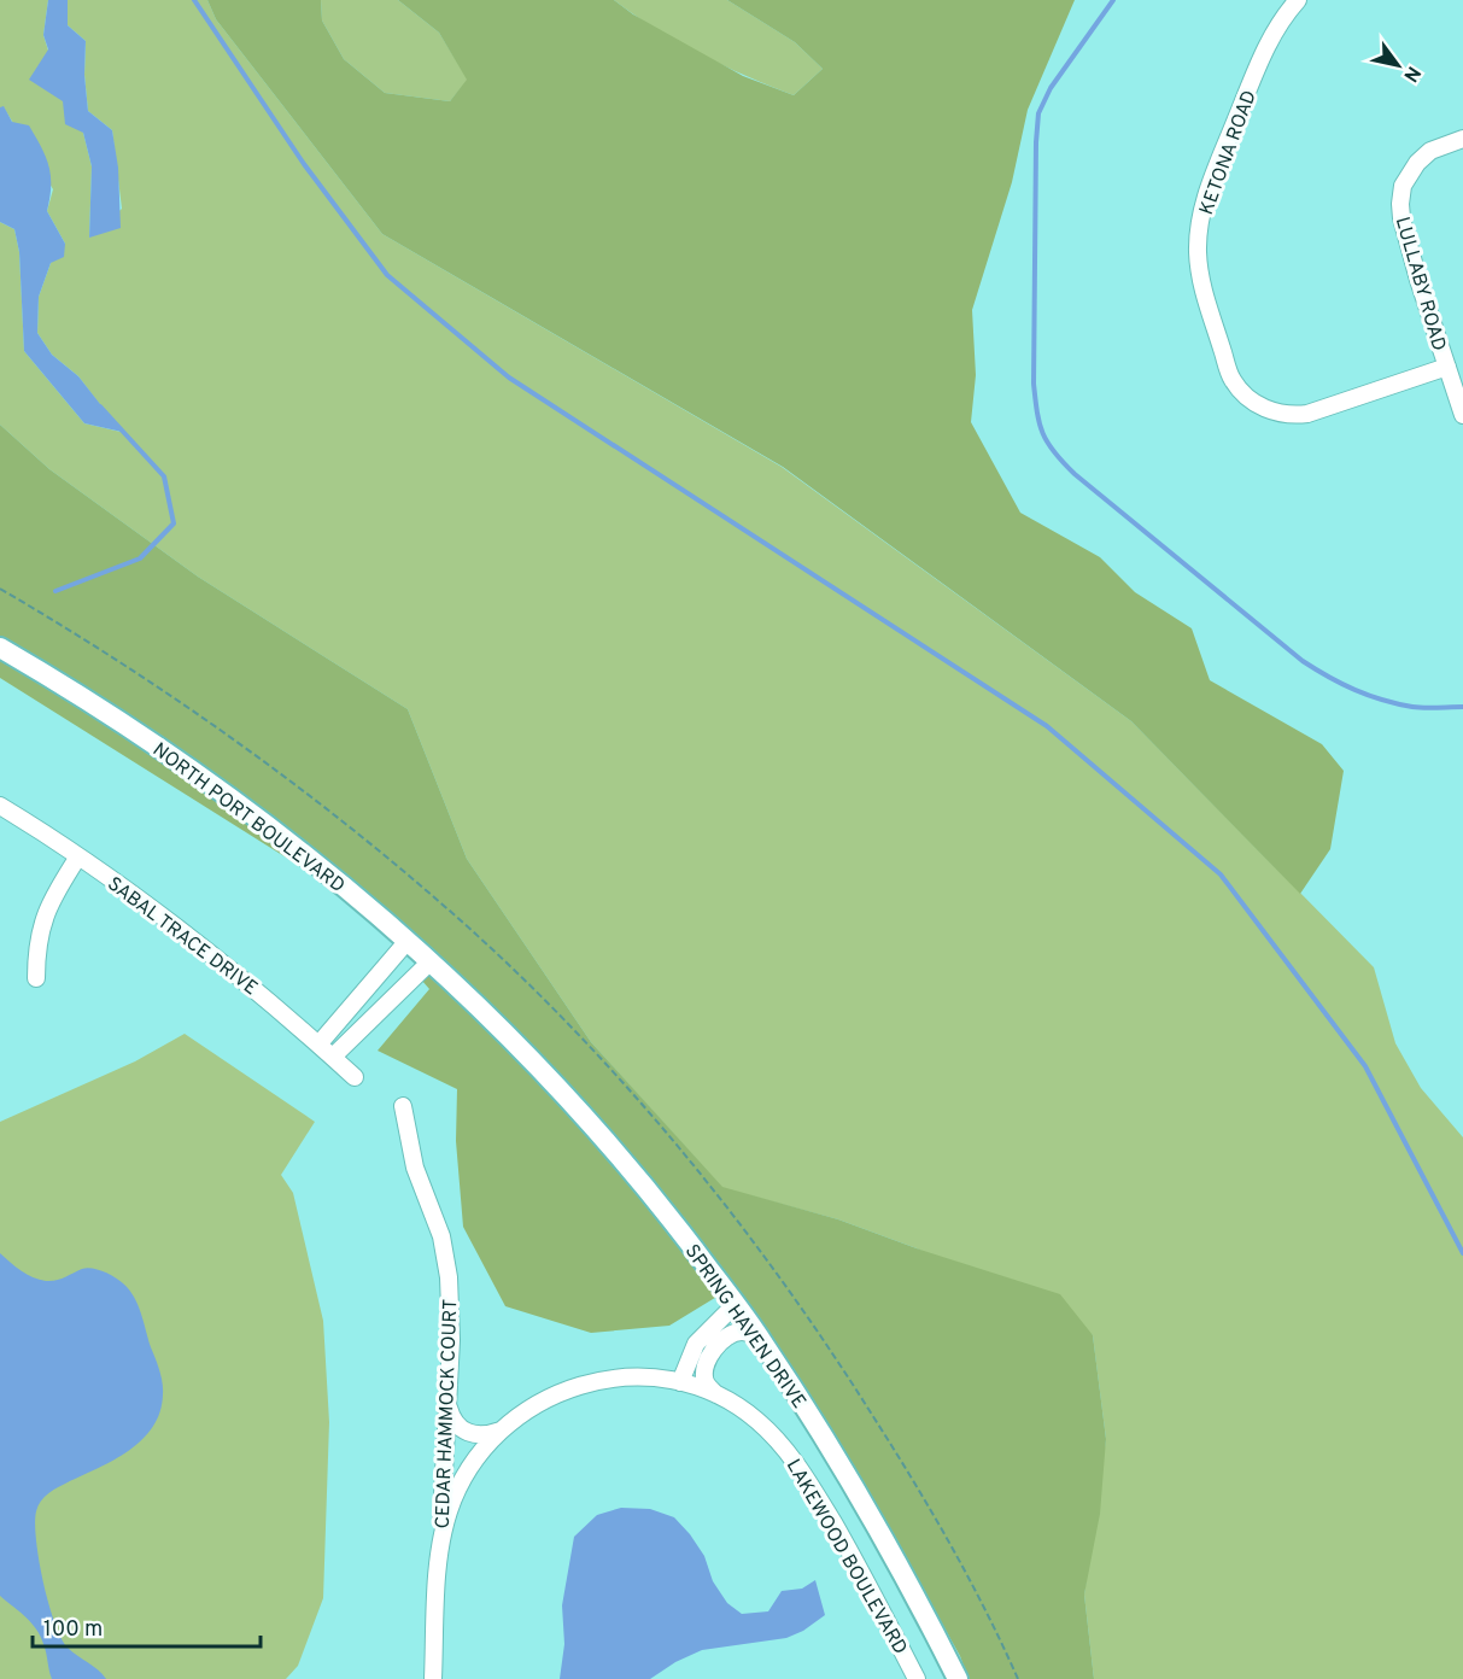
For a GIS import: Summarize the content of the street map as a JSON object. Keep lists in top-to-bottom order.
{
  "streets": {
    "street": [
      "KETONA ROAD",
      "LULLABY ROAD",
      "NORTH PORT BOULEVARD",
      "SABAL TRACE DRIVE",
      "SPRING HAVEN DRIVE",
      "CEDAR HAMMOCK COURT",
      "LAKEWOOD BOULEVARD"
    ]
  },
  "crossings": [
    ["KETONA ROAD", "LULLABY ROAD"],
    ["NORTH PORT BOULEVARD", "SPRING HAVEN DRIVE"],
    ["CEDAR HAMMOCK COURT", "LAKEWOOD BOULEVARD"]
  ],
  "scale_bar": "100 m",
  "north": "bottom right"
}
